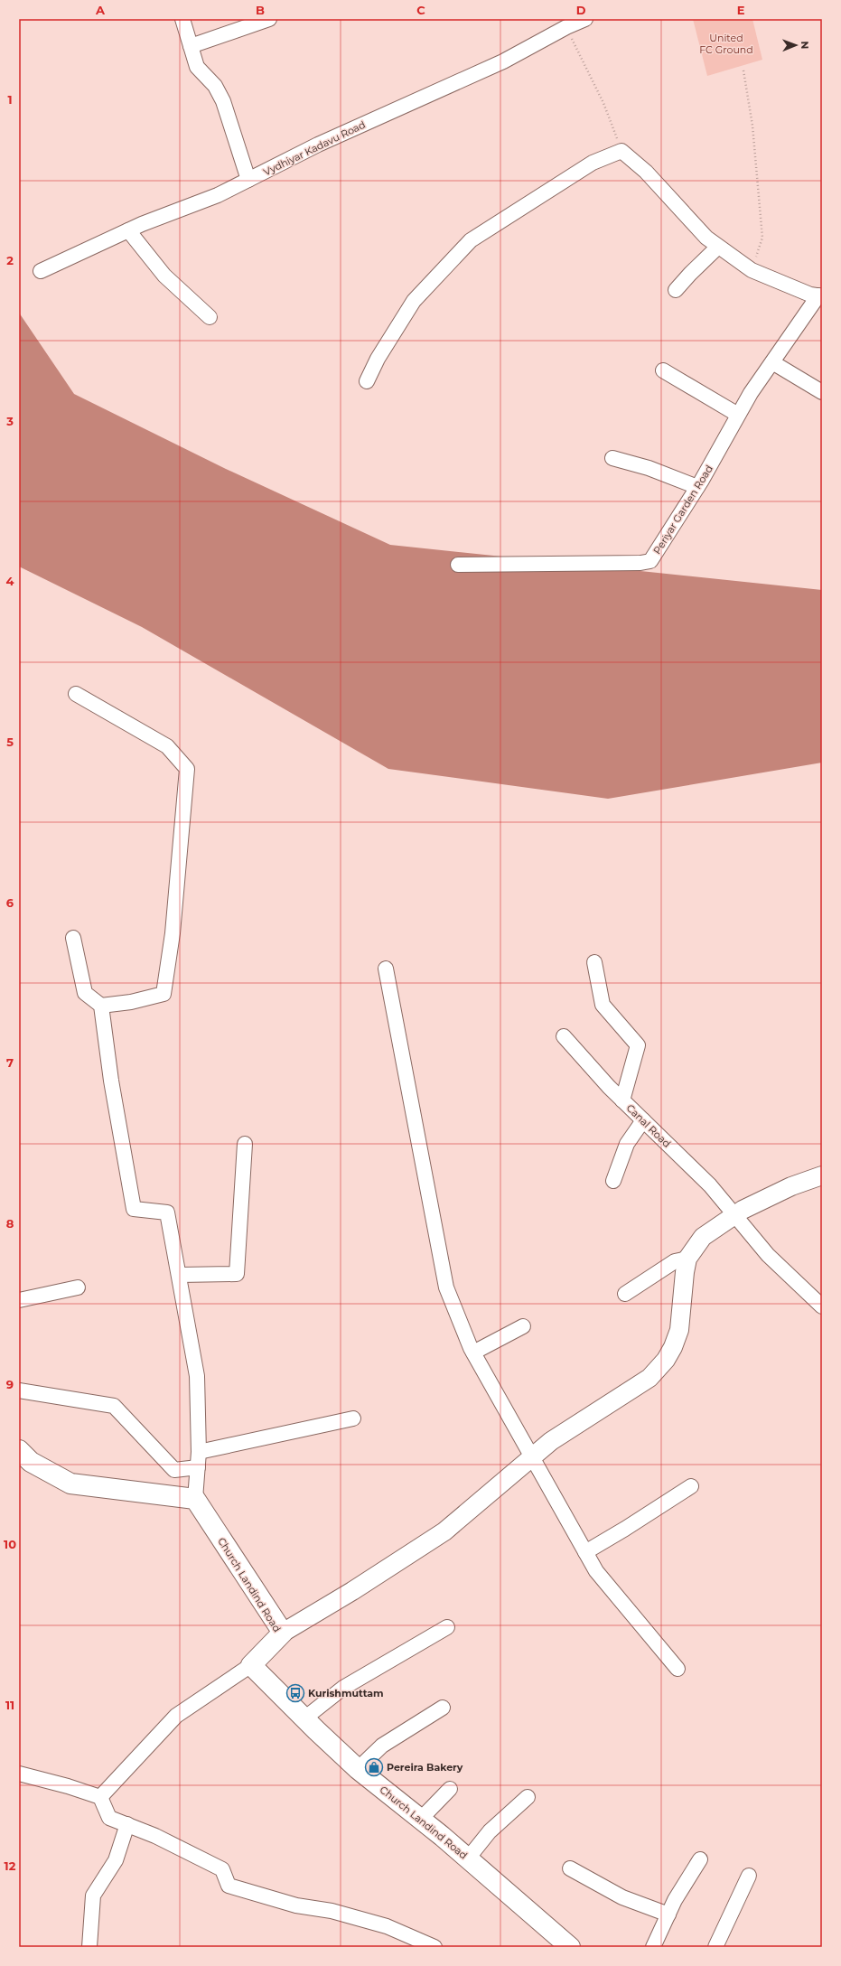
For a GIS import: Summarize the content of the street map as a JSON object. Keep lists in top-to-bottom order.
{
  "streets": {
    "main road": ["Church Landind Road"],
    "street": ["Vydhiyar Kadavu Road", "Periyar Garden Road", "Canal Road"]
  },
  "parks": ["United FC Ground"],
  "places": {
    "bus stop": ["Kurishmuttam"],
    "shop": ["Pereira Bakery"]
  },
  "north": "right",
  "grid": {
    "columns": [
      "A",
      "B",
      "C",
      "D",
      "E"
    ],
    "rows": [
      "1",
      "2",
      "3",
      "4",
      "5",
      "6",
      "7",
      "8",
      "9",
      "10",
      "11",
      "12"
    ]
  }
}
